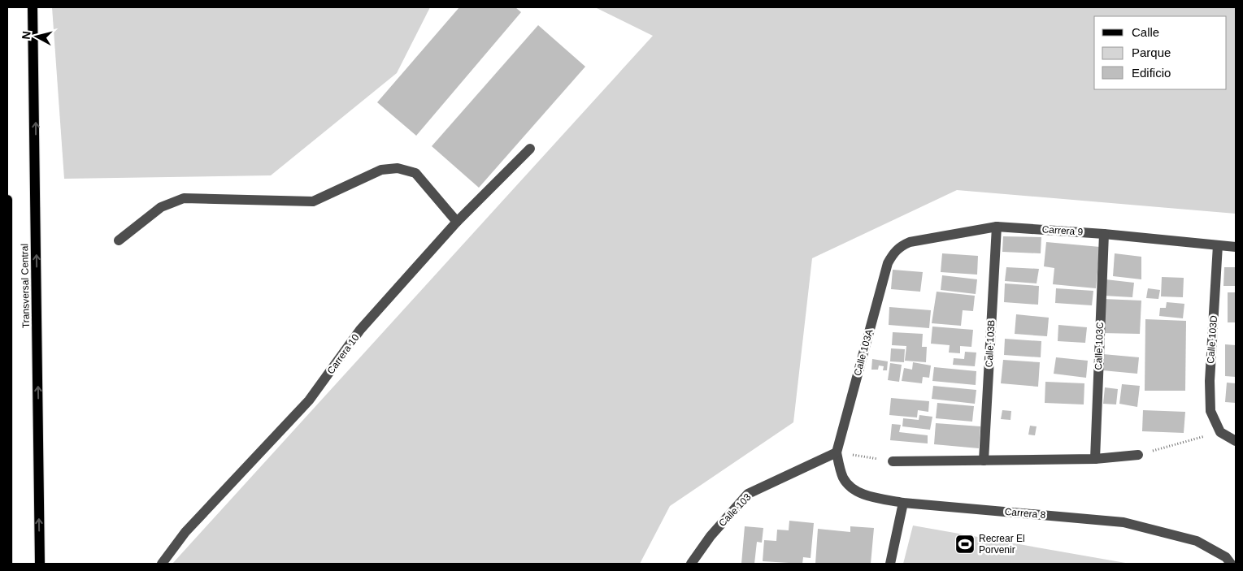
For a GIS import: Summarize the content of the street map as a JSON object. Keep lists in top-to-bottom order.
{
  "streets": {
    "main road": ["Transversal Central"],
    "street": [
      "Carrera 9",
      "Calle 103D",
      "Calle 103B",
      "Calle 103C",
      "Calle 103A",
      "Carrera 10",
      "Calle 103",
      "Carrera 8"
    ]
  },
  "crossings": [
    ["Carrera 9", "Calle 103D"],
    ["Carrera 9", "Calle 103B"],
    ["Carrera 9", "Calle 103C"],
    ["Carrera 9", "Calle 103A"],
    ["Calle 103A", "Calle 103"],
    ["Calle 103A", "Carrera 8"],
    ["Calle 103", "Carrera 8"]
  ],
  "places": {
    "sports": ["Recrear El Porvenir"]
  },
  "legend": ["Calle", "Parque", "Edificio"],
  "north": "left"
}
